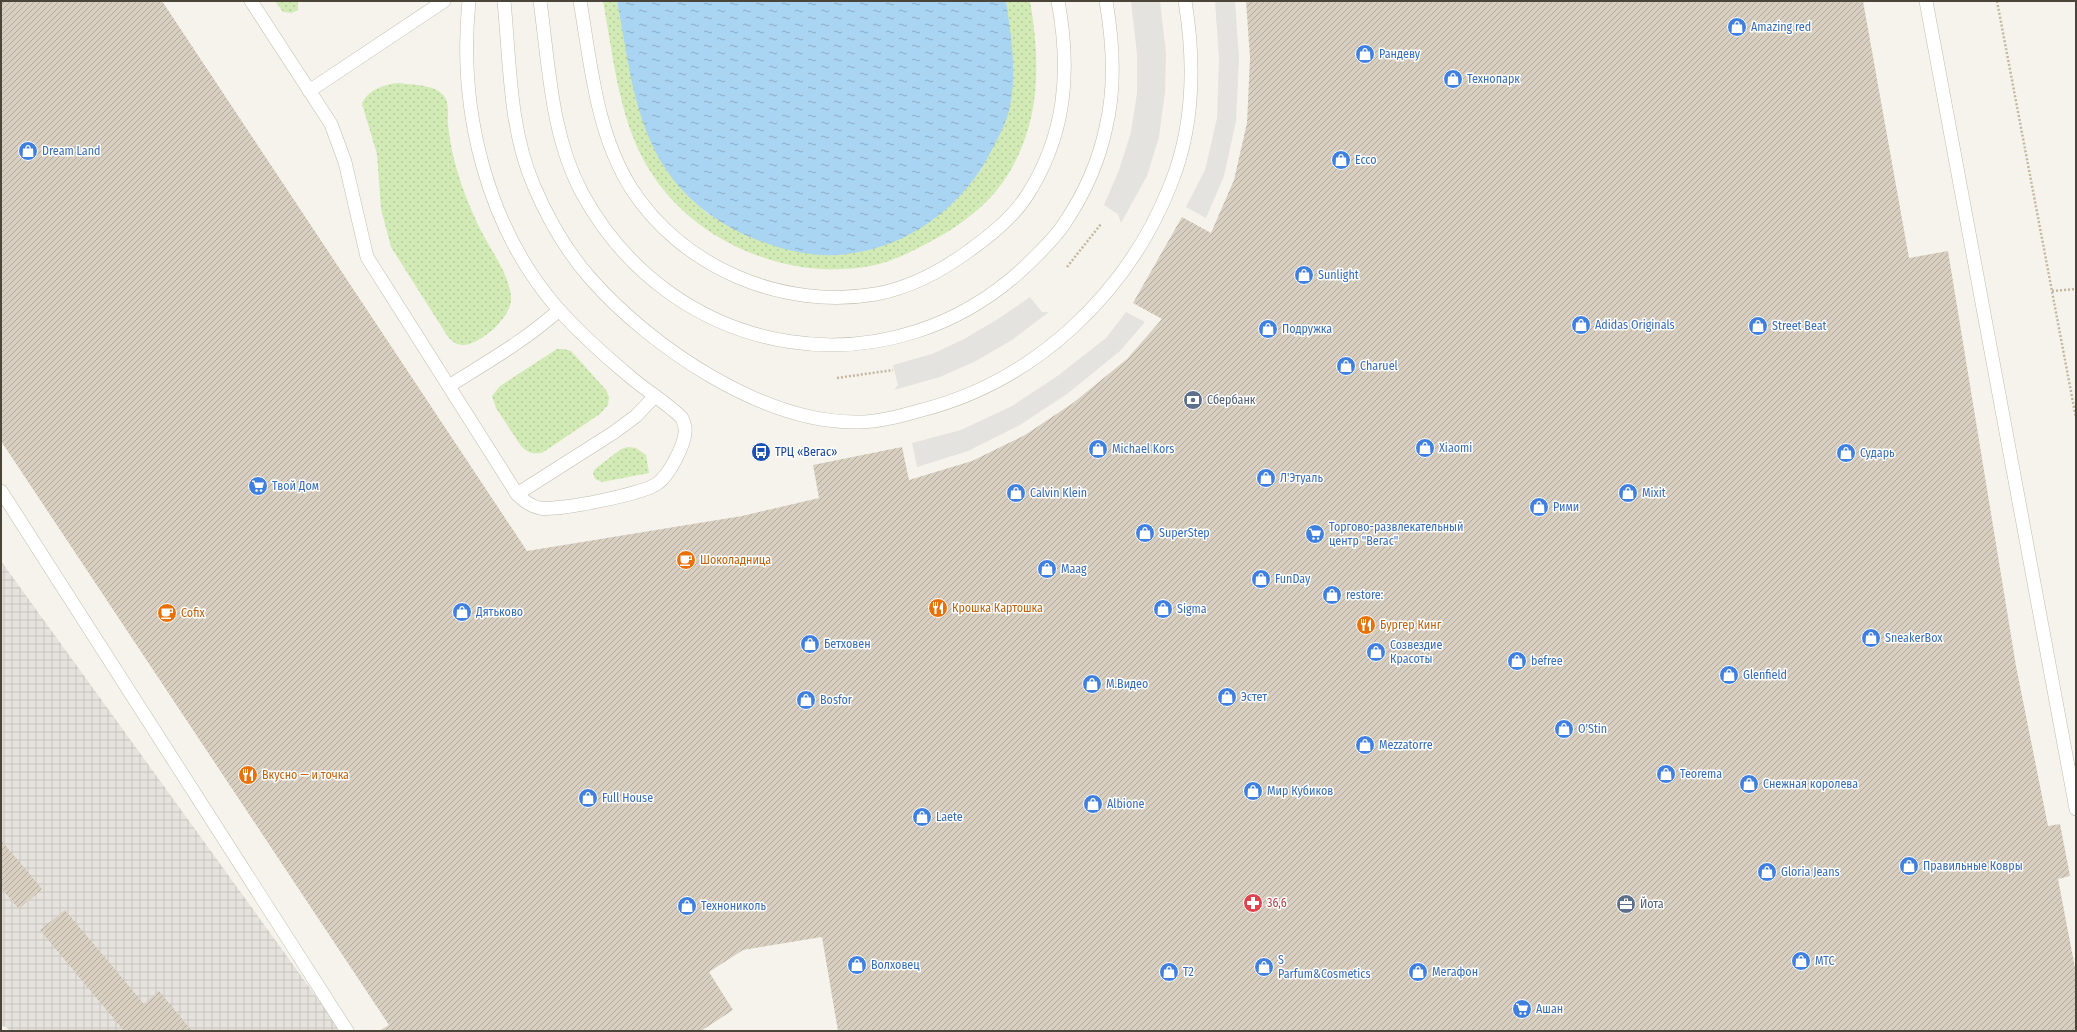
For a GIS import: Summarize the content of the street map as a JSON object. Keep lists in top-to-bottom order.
{
  "places": {
    "shop": [
      "Amazing red",
      "Рандеву",
      "Технопарк",
      "Dream Land",
      "Ecco",
      "Sunlight",
      "Adidas Originals",
      "Street Beat",
      "Подружка",
      "Charuel",
      "Xiaomi",
      "Michael Kors",
      "Сударь",
      "Л'Этуаль",
      "Calvin Klein",
      "Mixit",
      "Рими",
      "SuperStep",
      "Maag",
      "FunDay",
      "restore:",
      "Sigma",
      "Дятьково",
      "SneakerBox",
      "Бетховен",
      "Созвездие Красоты",
      "befree",
      "Glenfield",
      "М.Видео",
      "Эстет",
      "Bosfor",
      "O'Stin",
      "Mezzatorre",
      "Teorema",
      "Снежная королева",
      "Мир Кубиков",
      "Full House",
      "Albione",
      "Laete",
      "Правильные Ковры",
      "Gloria Jeans",
      "Технониколь",
      "МТС",
      "Волховец",
      "S Parfum&Cosmetics",
      "T2",
      "Мегафон"
    ],
    "bank": ["Сбербанк"],
    "bus stop": ["ТРЦ «Вегас»"],
    "supermarket": ["Твой Дом", "Торгово-развлекательный центр \"Вегас\"", "Ашан"],
    "cafe": ["Шоколадница", "Cofix"],
    "restaurant": ["Крошка Картошка", "Бургер Кинг", "Вкусно — и точка"],
    "pharmacy": ["36,6"],
    "office": ["Йота"]
  }
}
